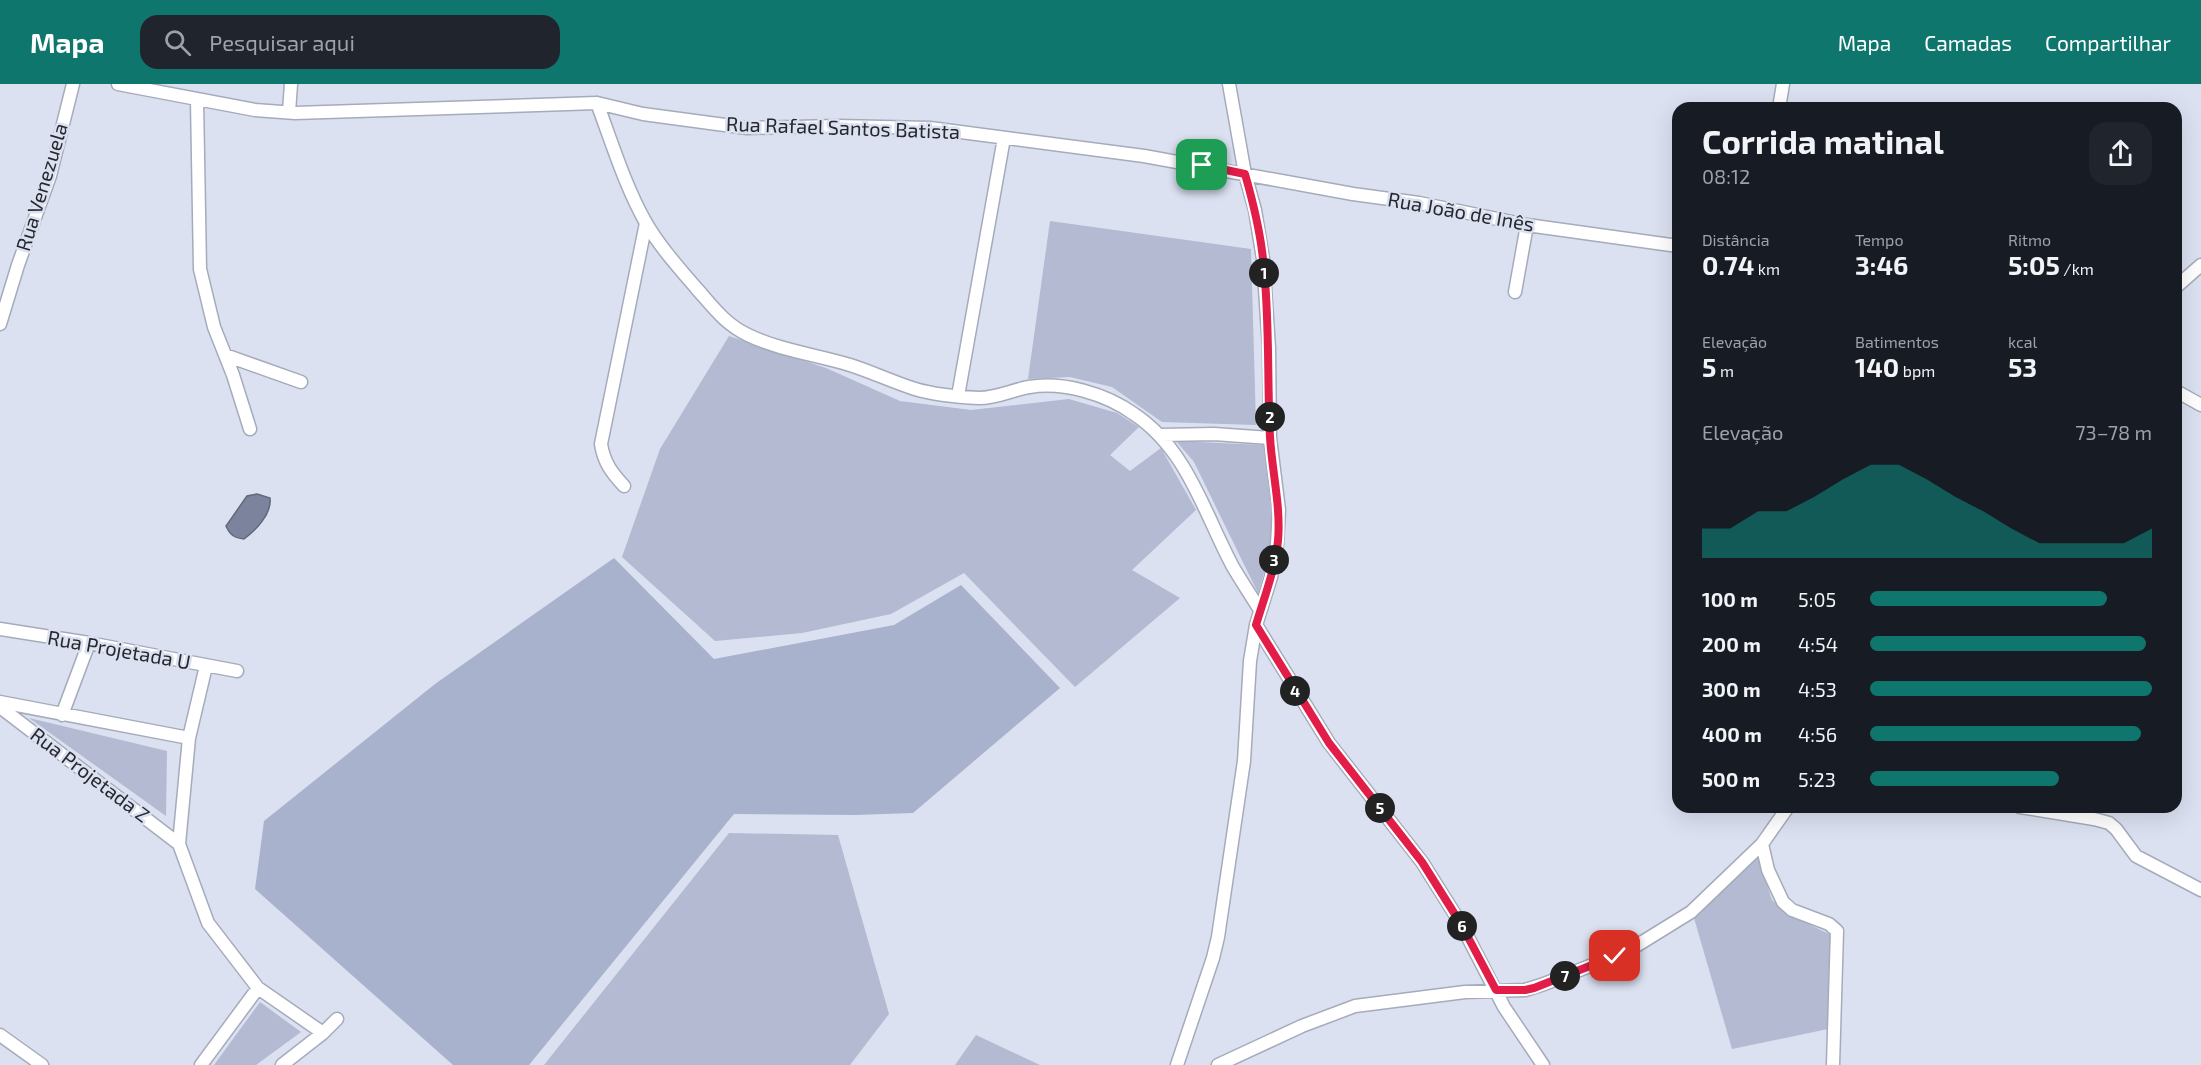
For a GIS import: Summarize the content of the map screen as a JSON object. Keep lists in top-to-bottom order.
{
  "streets": {
    "street": [
      "Rua Rafael Santos Batista",
      "Rua Venezuela",
      "Rua João de Inês",
      "Rua Projetada U",
      "Rua Projetada Z"
    ]
  },
  "crossings": [
    ["Rua Rafael Santos Batista", "Rua João de Inês"]
  ],
  "page": {
    "header": "Mapa",
    "search": "Pesquisar aqui",
    "nav": ["Mapa", "Camadas", "Compartilhar"],
    "heading": ["Corrida matinal", "08:12"],
    "stats": [
      ["Distância", "0.74 km"],
      ["Tempo", "3:46"],
      ["Ritmo", "5:05 /km"],
      ["Elevação", "5 m"],
      ["Batimentos", "140 bpm"],
      ["kcal", "53"]
    ],
    "pins": [
      "1",
      "2",
      "3",
      "4",
      "5",
      "6",
      "7"
    ],
    "chart": ["Elevação", "73–78 m"],
    "list": [
      {
        "name": "100 m",
        "note": "5:05"
      },
      {
        "name": "200 m",
        "note": "4:54"
      },
      {
        "name": "300 m",
        "note": "4:53"
      },
      {
        "name": "400 m",
        "note": "4:56"
      },
      {
        "name": "500 m",
        "note": "5:23"
      }
    ]
  }
}
